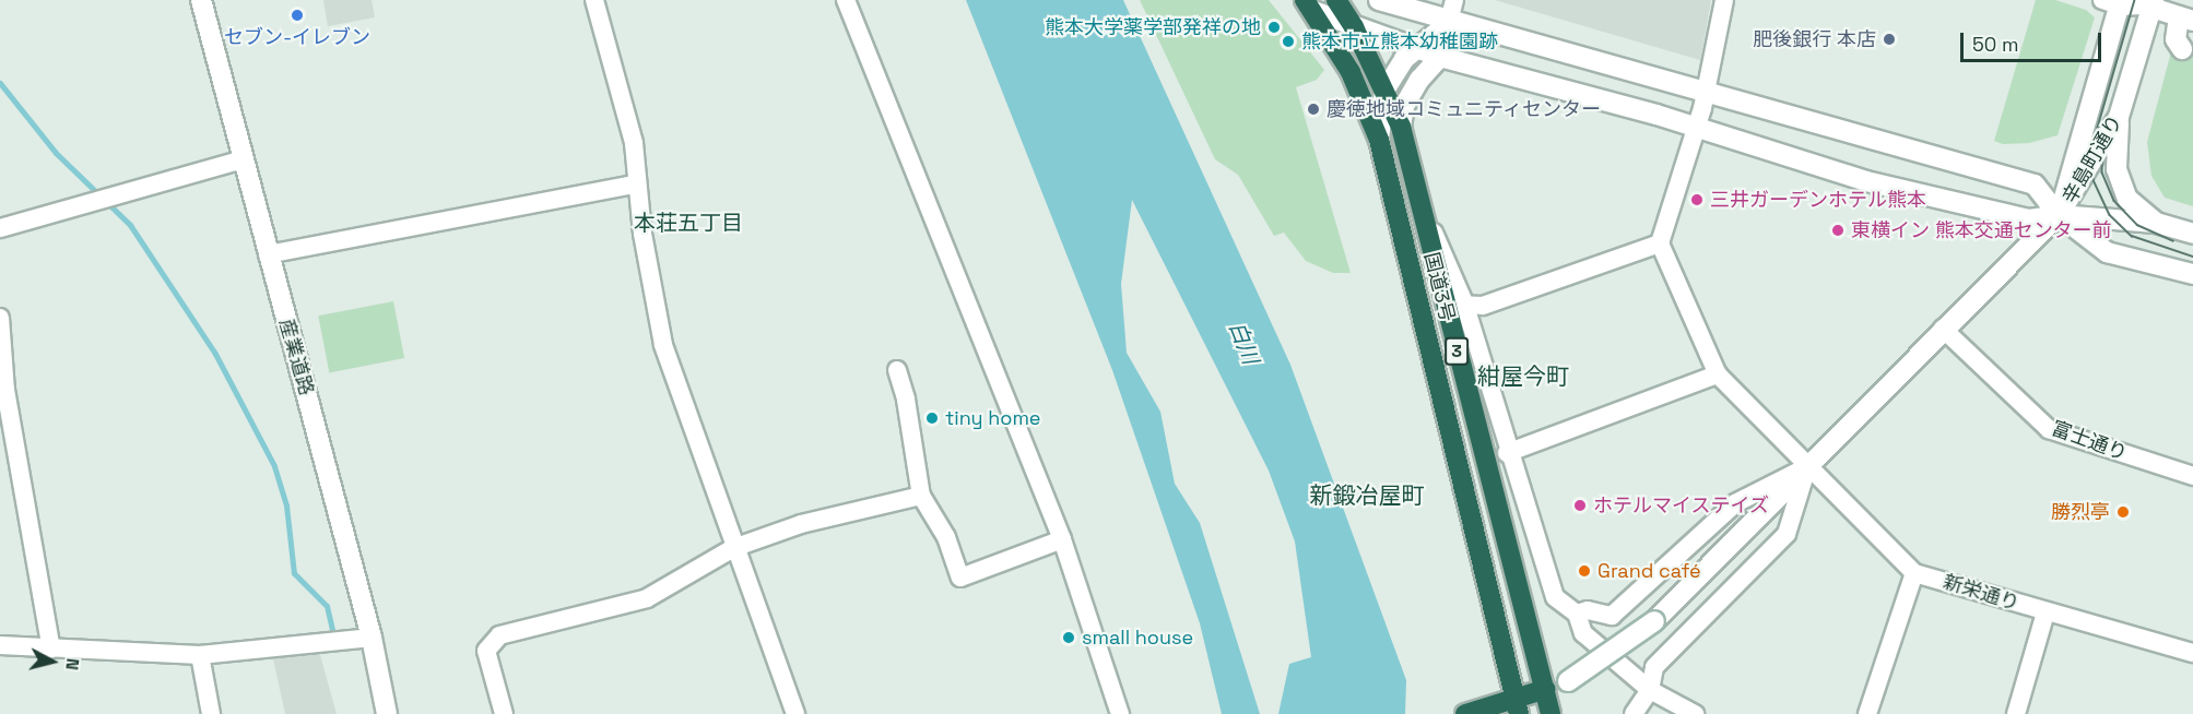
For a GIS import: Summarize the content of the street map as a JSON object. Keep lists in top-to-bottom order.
{
  "streets": {
    "highway": ["国道3号", "3"],
    "street": [
      "辛島町通り",
      "産業道路",
      "富士通り",
      "新栄通り"
    ]
  },
  "districts": ["本荘五丁目", "紺屋今町", "新鍛冶屋町"],
  "water": ["白川"],
  "places": [
    "セブン-イレブン",
    "熊本大学薬学部発祥の地",
    "肥後銀行 本店",
    "熊本市立熊本幼稚園跡",
    "慶徳地域コミュニティセンター",
    "三井ガーデンホテル熊本",
    "東横イン 熊本交通センター前",
    "tiny home",
    "ホテルマイステイズ",
    "勝烈亭",
    "Grand café",
    "small house"
  ],
  "scale_bar": "50 m",
  "north": "right"
}
